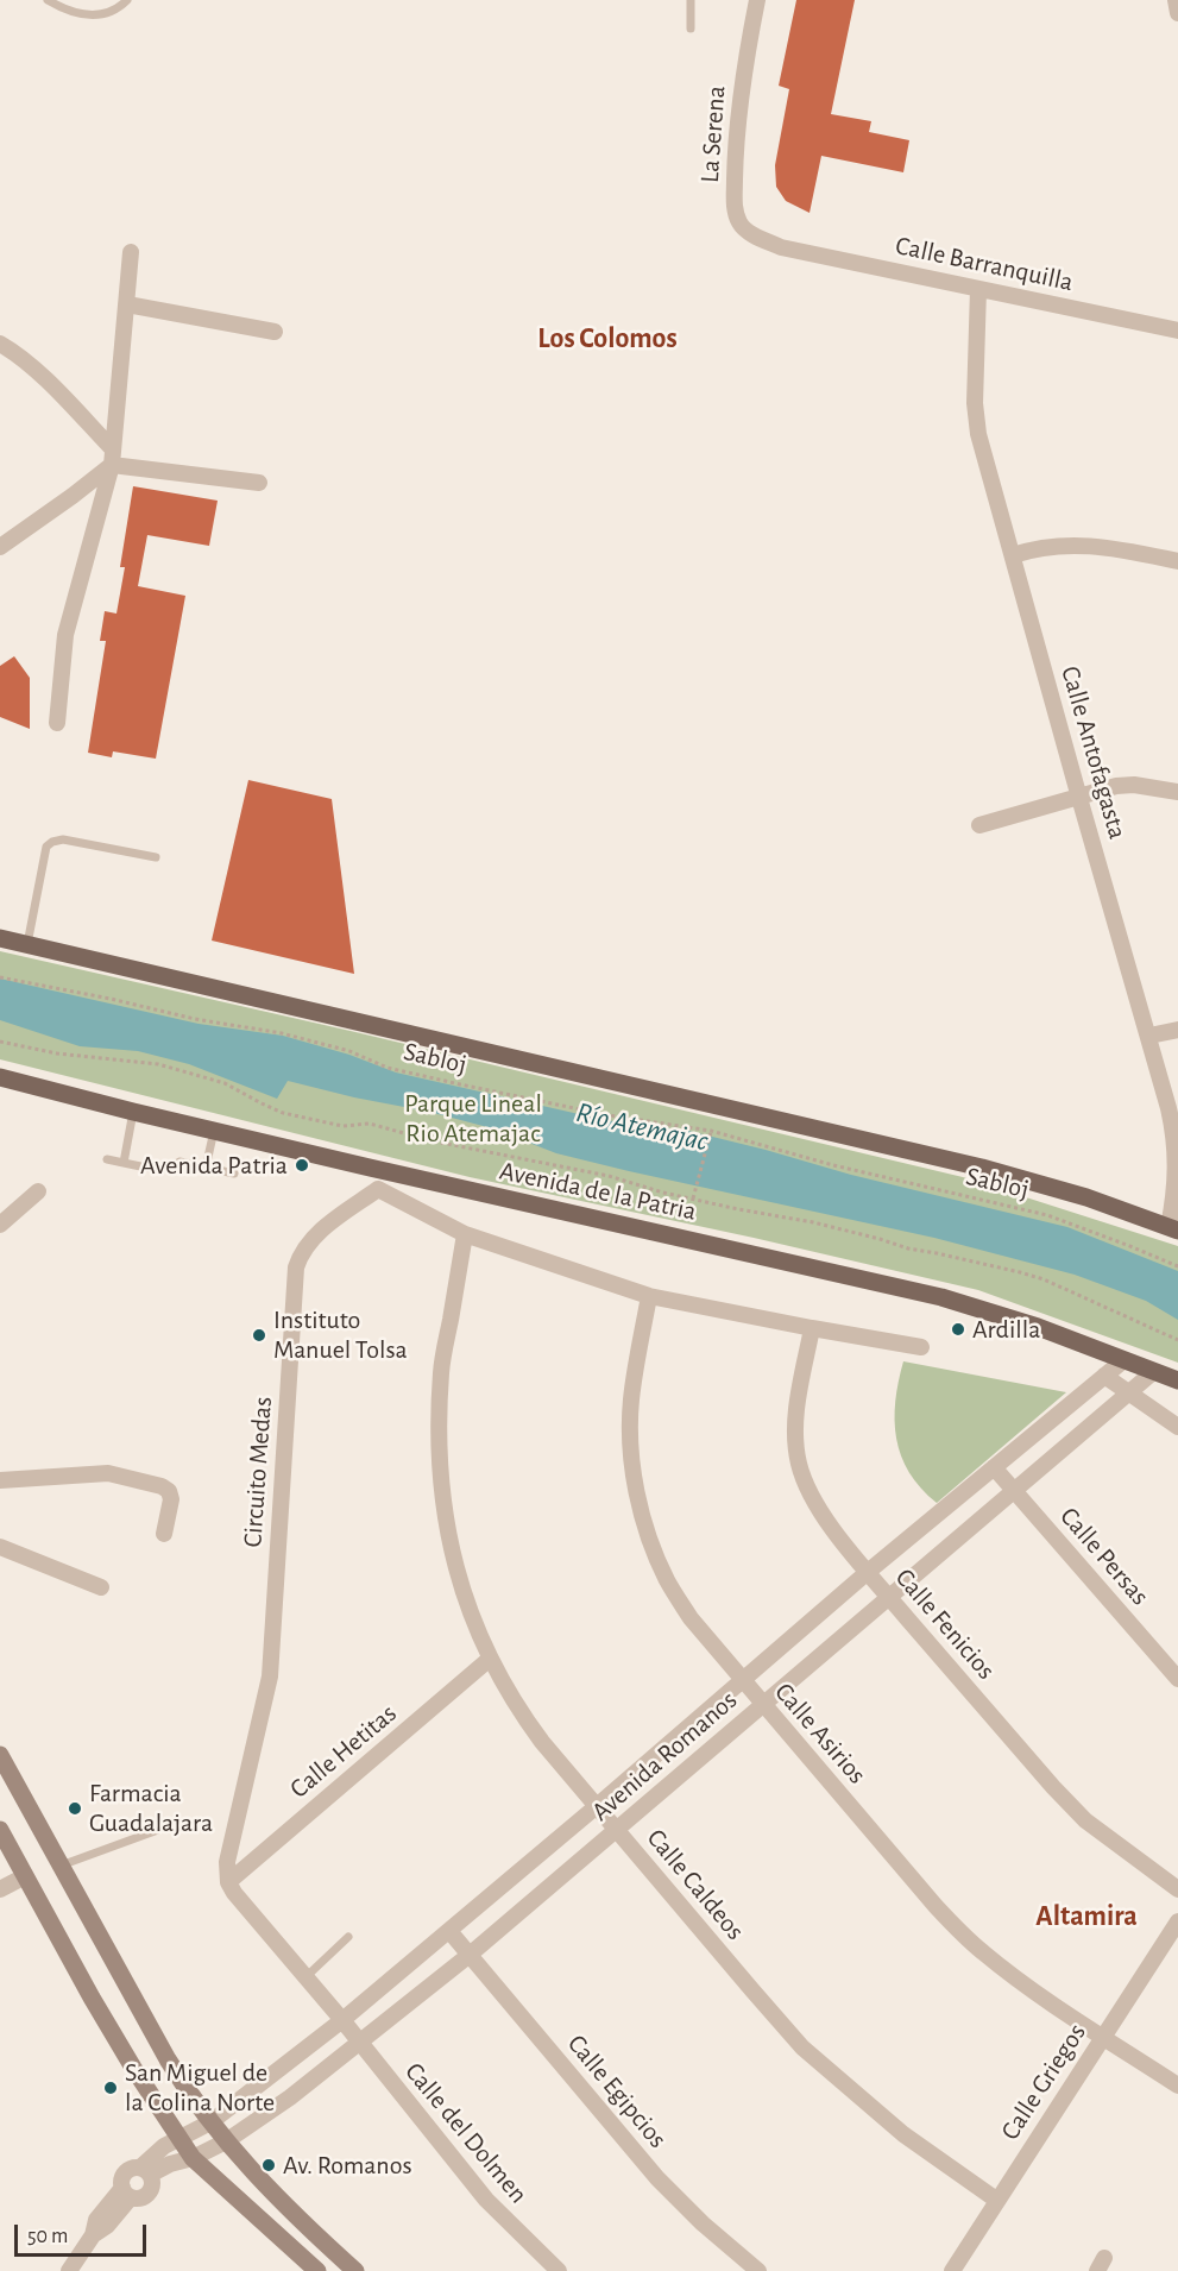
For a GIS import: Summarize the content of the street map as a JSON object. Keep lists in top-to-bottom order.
{
  "streets": {
    "main road": ["Avenida de la Patria"],
    "street": [
      "La Serena",
      "Calle Barranquilla",
      "Calle Antofagasta",
      "Circuito Medas",
      "Calle Persas",
      "Calle Fenicios",
      "Calle Asirios",
      "Calle Hetitas",
      "Avenida Romanos",
      "Calle Caldeos",
      "Calle Griegos",
      "Calle Egipcios",
      "Calle del Dolmen"
    ],
    "path": ["Sabloj"]
  },
  "crossings": [
    ["La Serena", "Calle Barranquilla"],
    ["Calle Barranquilla", "Calle Antofagasta"],
    ["Avenida de la Patria", "Avenida Romanos"],
    ["Circuito Medas", "Calle Hetitas"],
    ["Calle Persas", "Avenida Romanos"],
    ["Calle Fenicios", "Avenida Romanos"],
    ["Calle Asirios", "Avenida Romanos"],
    ["Calle Asirios", "Calle Griegos"],
    ["Calle Hetitas", "Calle Caldeos"],
    ["Avenida Romanos", "Calle Caldeos"],
    ["Avenida Romanos", "Calle Egipcios"],
    ["Avenida Romanos", "Calle del Dolmen"],
    ["Calle Caldeos", "Calle Griegos"]
  ],
  "districts": ["Los Colomos", "Altamira"],
  "water": ["Río Atemajac"],
  "parks": ["Parque Lineal Rio Atemajac"],
  "places": [
    "Avenida Patria",
    "Ardilla",
    "Instituto Manuel Tolsa",
    "Farmacia Guadalajara",
    "San Miguel de la Colina Norte",
    "Av. Romanos"
  ],
  "scale_bar": "50 m"
}
